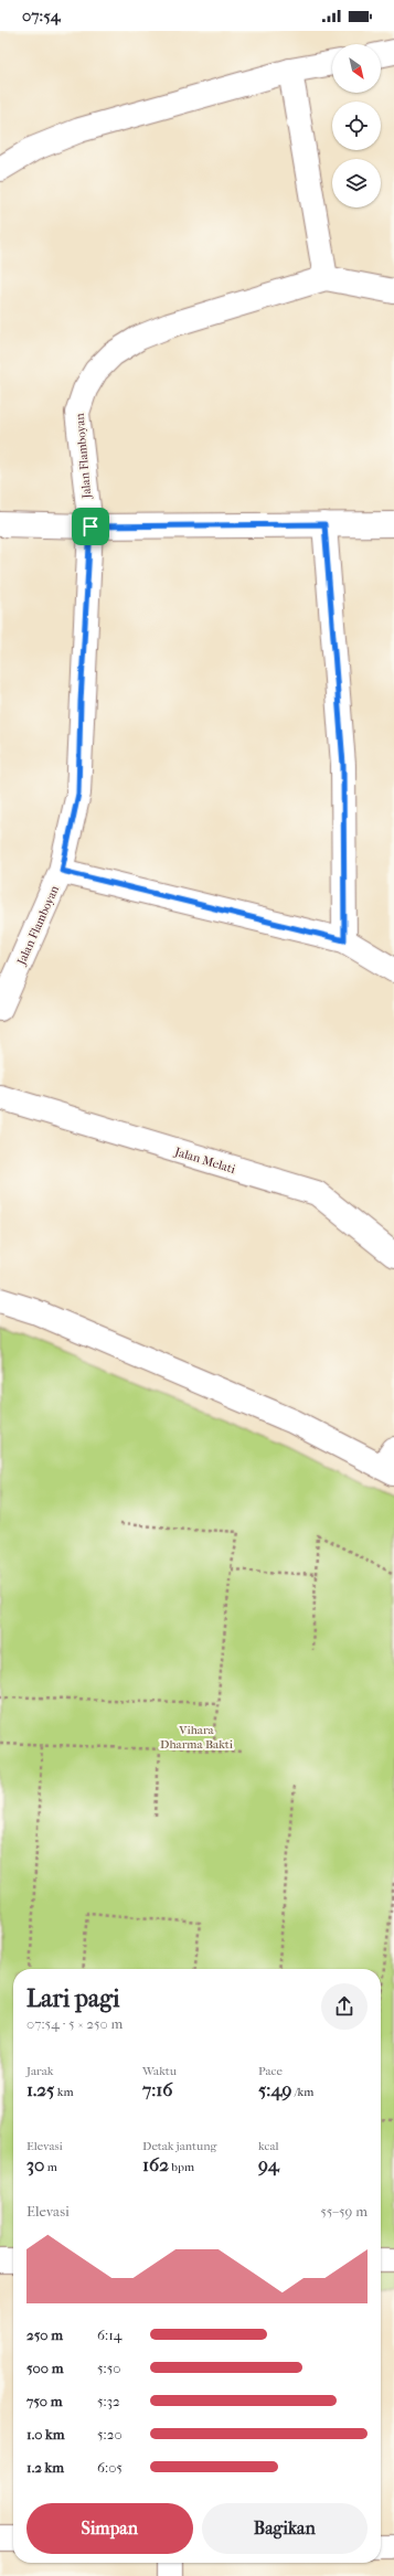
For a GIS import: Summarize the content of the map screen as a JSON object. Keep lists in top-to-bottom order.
{
  "streets": {
    "street": ["Jalan Flamboyan", "Jalan Melati"]
  },
  "parks": ["Vihara Dharma Bakti"],
  "north": "bottom right",
  "page": {
    "status": "07:54",
    "heading": ["Lari pagi", "07:54 · 5 × 250 m"],
    "stats": [
      ["Jarak", "1.25 km"],
      ["Waktu", "7:16"],
      ["Pace", "5:49 /km"],
      ["Elevasi", "30 m"],
      ["Detak jantung", "162 bpm"],
      ["kcal", "94"]
    ],
    "chart": ["Elevasi", "55–59 m"],
    "list": [
      {
        "name": "250 m",
        "note": "6:14"
      },
      {
        "name": "500 m",
        "note": "5:50"
      },
      {
        "name": "750 m",
        "note": "5:32"
      },
      {
        "name": "1.0 km",
        "note": "5:20"
      },
      {
        "name": "1.2 km",
        "note": "6:05"
      }
    ],
    "buttons": ["Simpan", "Bagikan"]
  }
}
